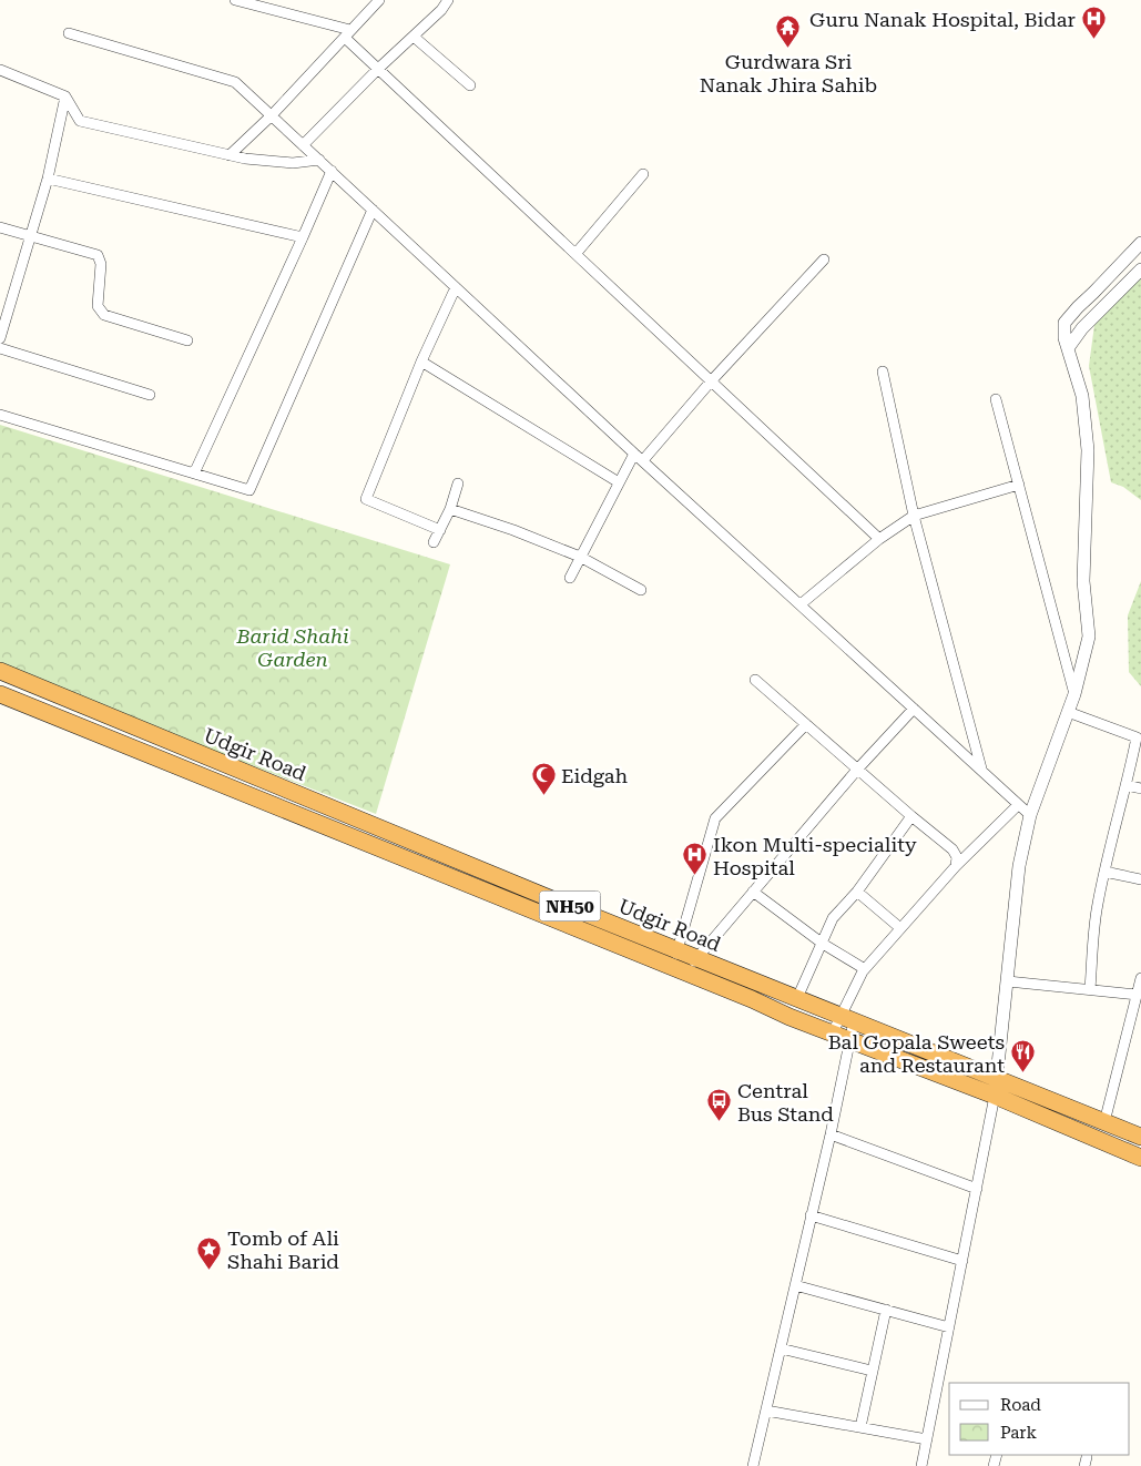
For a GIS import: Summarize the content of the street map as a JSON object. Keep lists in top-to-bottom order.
{
  "streets": {
    "highway": ["Udgir Road", "NH50"]
  },
  "parks": ["Barid Shahi Garden"],
  "places": {
    "hospital": ["Guru Nanak Hospital, Bidar", "Ikon Multi-speciality Hospital"],
    "temple": ["Gurdwara Sri Nanak Jhira Sahib"],
    "mosque": ["Eidgah"],
    "restaurant": ["Bal Gopala Sweets and Restaurant"],
    "bus stop": ["Central Bus Stand"],
    "place": ["Tomb of Ali Shahi Barid"]
  },
  "legend": ["Road", "Park"]
}
